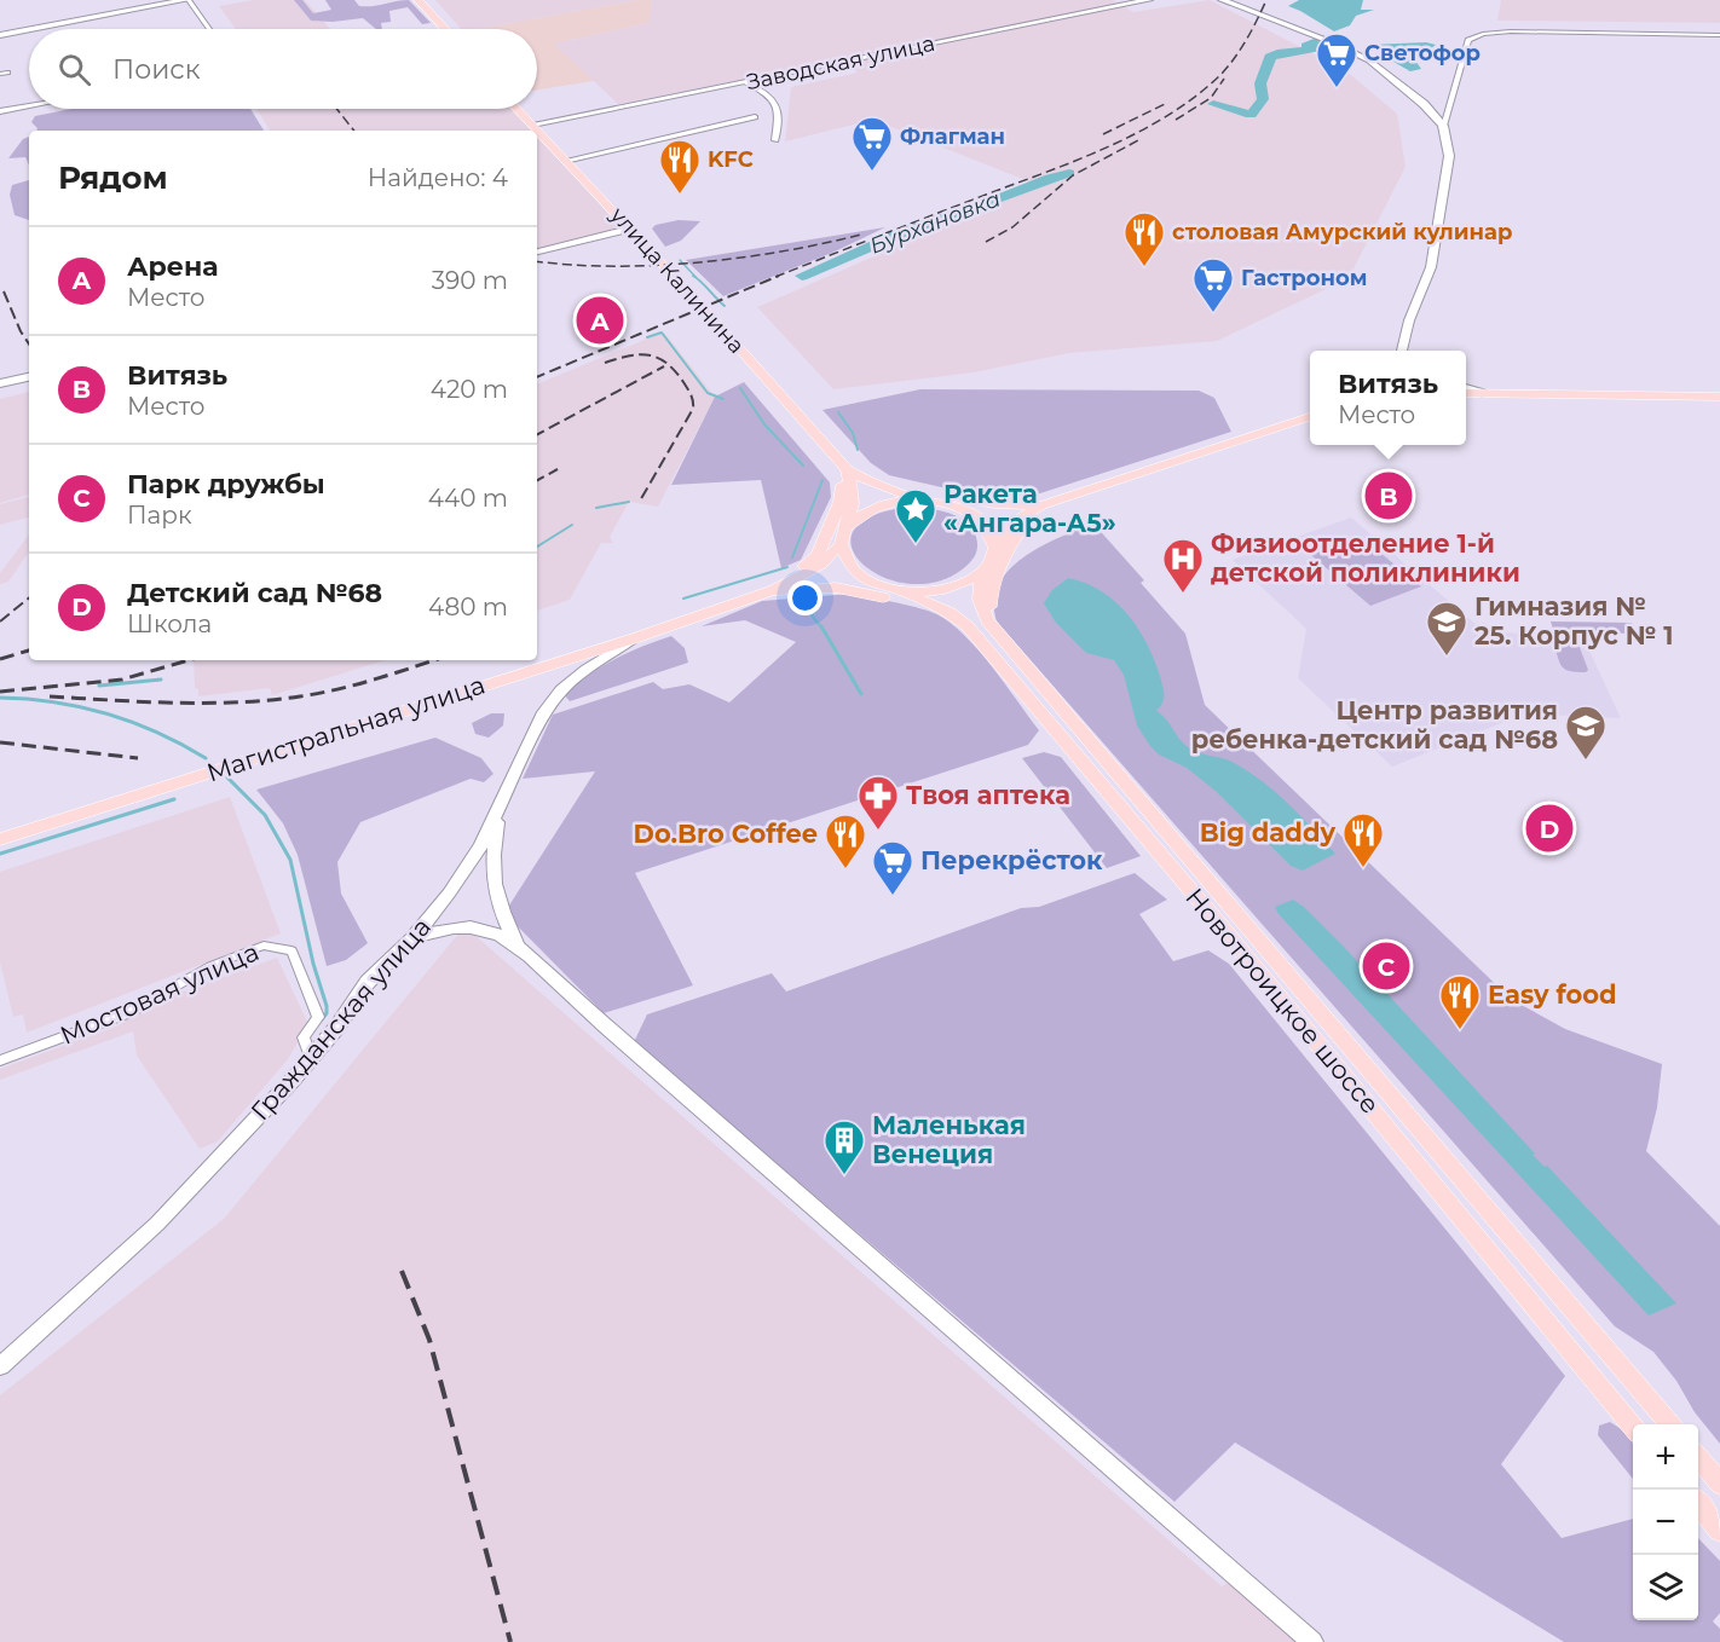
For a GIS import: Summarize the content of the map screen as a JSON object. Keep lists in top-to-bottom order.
{
  "streets": {
    "main road": ["улица Калинина", "Магистральная улица", "Новотроицкое шоссе"],
    "street": ["Заводская улица", "Мостовая улица", "Гражданская улица"]
  },
  "crossings": [
    ["Заводская улица", "улица Калинина"],
    ["Магистральная улица", "Гражданская улица"],
    ["Мостовая улица", "Гражданская улица"]
  ],
  "water": ["Бурхановка"],
  "places": {
    "supermarket": [
      "Светофор",
      "Флагман",
      "Гастроном",
      "Перекрёсток"
    ],
    "restaurant": [
      "KFC",
      "столовая Амурский кулинар",
      "Big daddy",
      "Do.Bro Coffee",
      "Easy food"
    ],
    "place": ["Ракета «Ангара-А5»"],
    "hospital": ["Физиоотделение 1-й детской поликлиники"],
    "school or university": ["Гимназия № 25. Корпус № 1", "Центр развития ребенка-детский сад №68"],
    "pharmacy": ["Твоя аптека"],
    "building": ["Маленькая Венеция"]
  },
  "page": {
    "search": "Поиск",
    "heading": ["Рядом", "Найдено: 4"],
    "list": [
      {
        "mark": "A",
        "name": "Арена",
        "note": "Место",
        "value": "390 m"
      },
      {
        "mark": "B",
        "name": "Витязь",
        "note": "Место",
        "value": "420 m"
      },
      {
        "mark": "C",
        "name": "Парк дружбы",
        "note": "Парк",
        "value": "440 m"
      },
      {
        "mark": "D",
        "name": "Детский сад №68",
        "note": "Школа",
        "value": "480 m"
      }
    ],
    "pins": [
      "A",
      "B",
      "D",
      "C"
    ],
    "popup": ["Витязь", "Место"],
    "map_buttons": ["+", "−"]
  }
}
